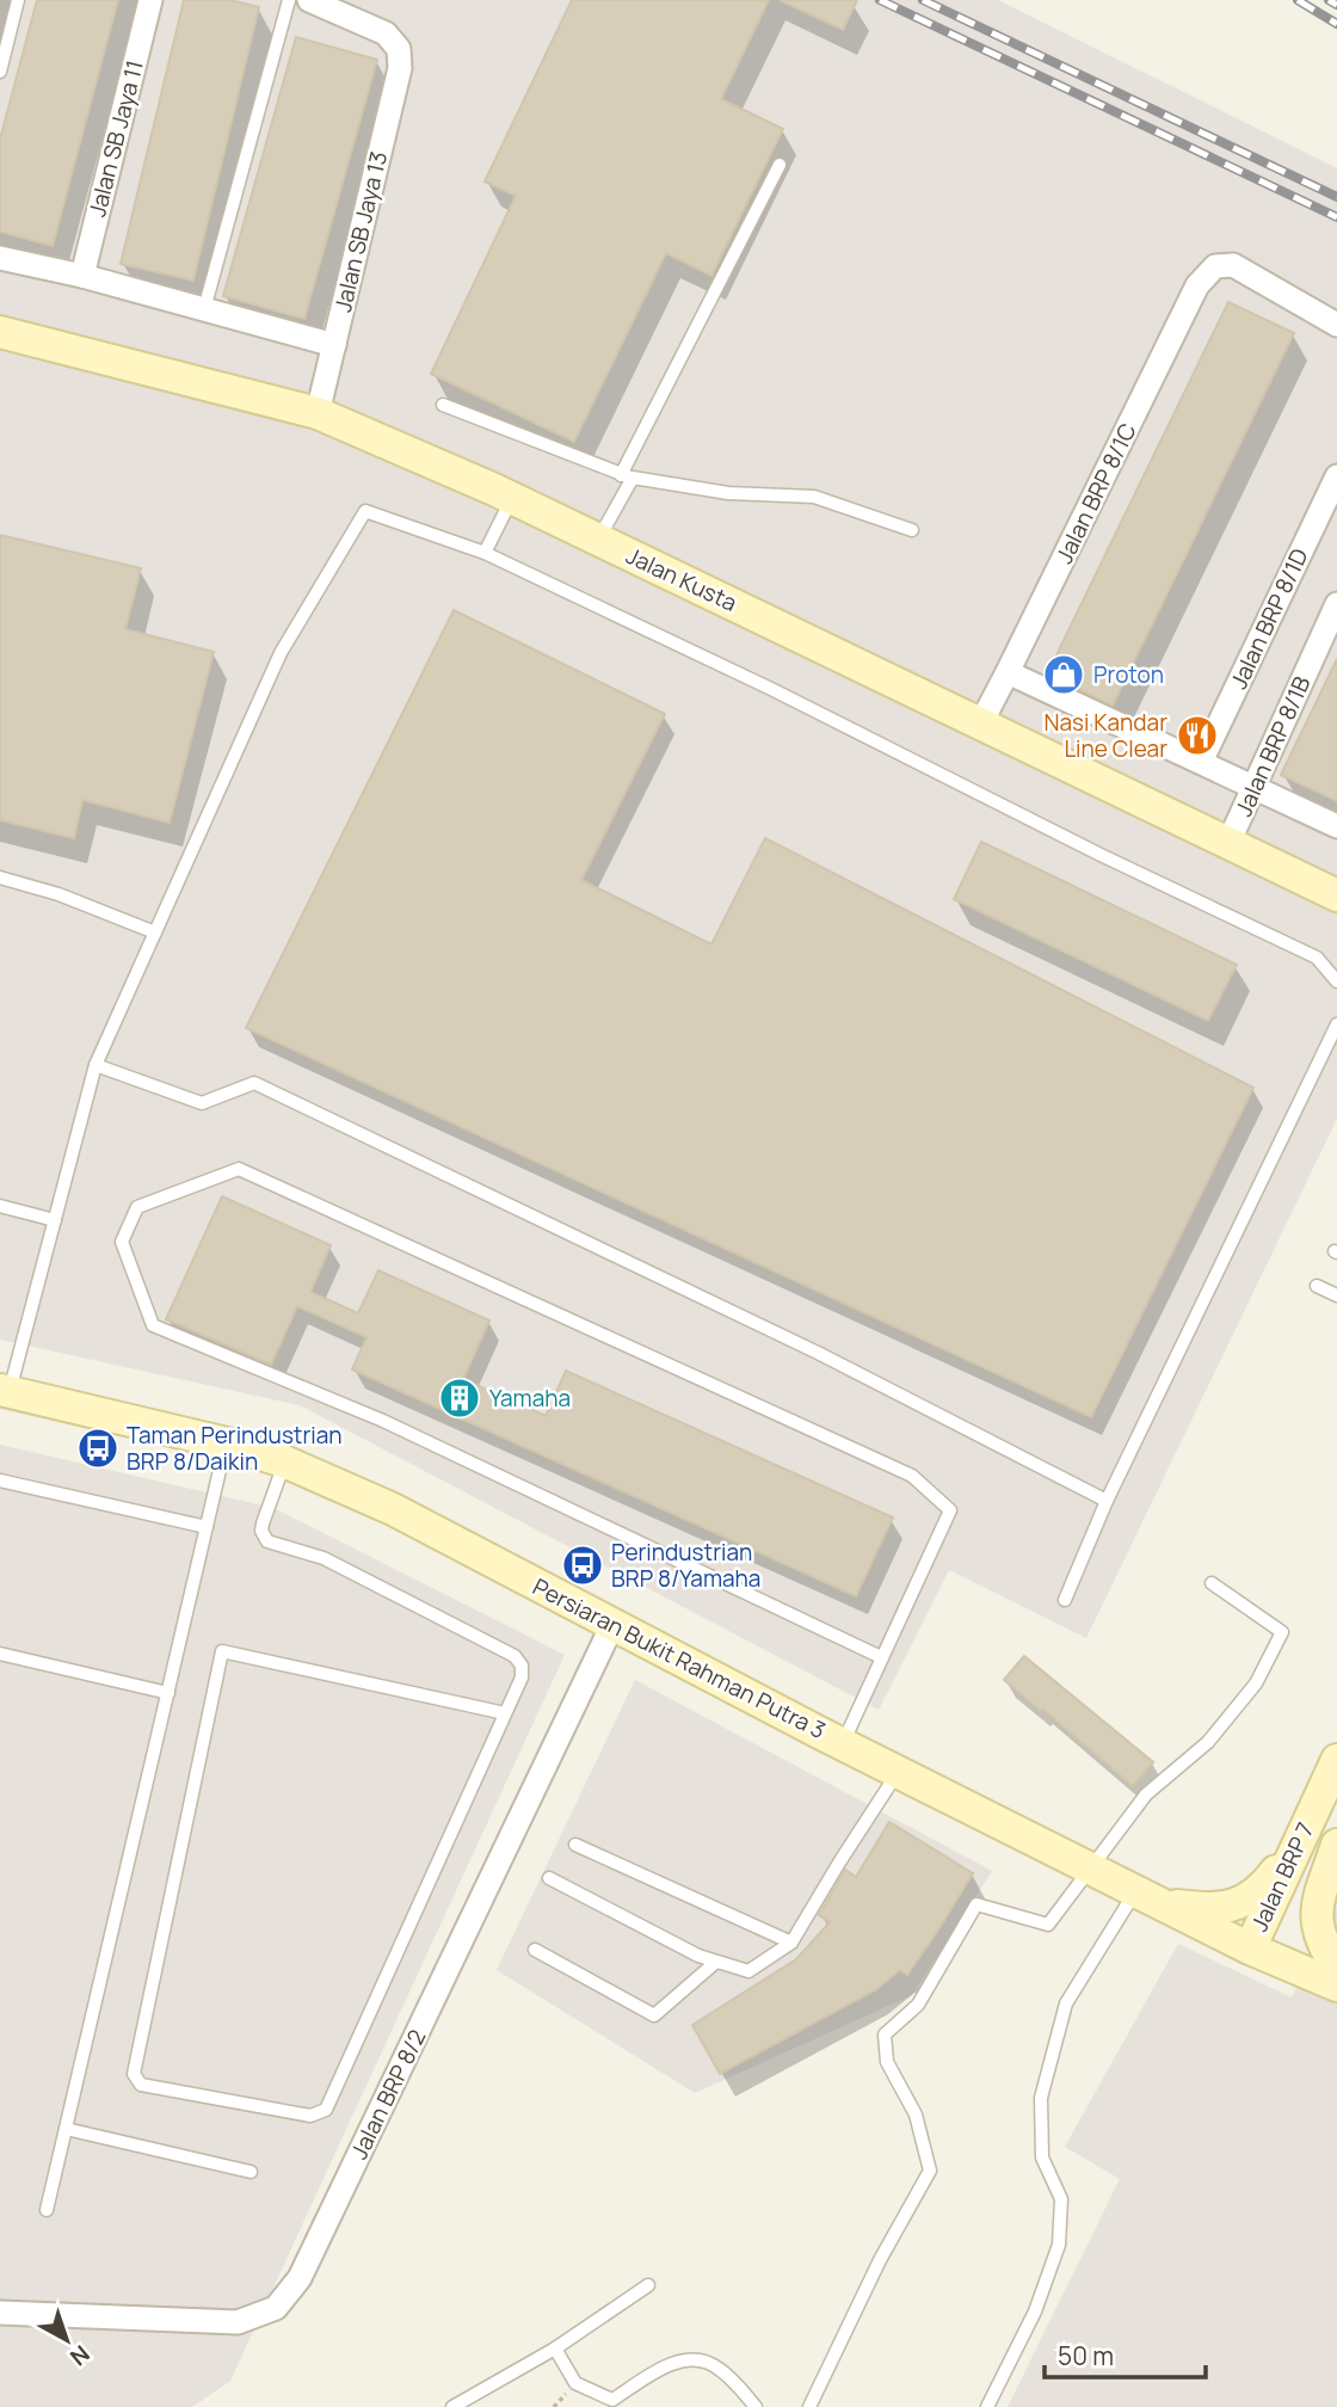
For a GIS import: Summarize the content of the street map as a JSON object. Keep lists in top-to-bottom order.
{
  "streets": {
    "main road": ["Jalan Kusta", "Persiaran Bukit Rahman Putra 3", "Jalan BRP 7"],
    "street": [
      "Jalan SB Jaya 11",
      "Jalan SB Jaya 13",
      "Jalan BRP 8/1C",
      "Jalan BRP 8/1D",
      "Jalan BRP 8/1B",
      "Jalan BRP 8/2"
    ]
  },
  "crossings": [
    ["Jalan SB Jaya 13", "Jalan Kusta"],
    ["Jalan BRP 8/1C", "Jalan Kusta"],
    ["Jalan Kusta", "Jalan BRP 8/1B"],
    ["Persiaran Bukit Rahman Putra 3", "Jalan BRP 7"],
    ["Persiaran Bukit Rahman Putra 3", "Jalan BRP 8/2"]
  ],
  "places": {
    "shop": ["Proton"],
    "restaurant": ["Nasi Kandar Line Clear"],
    "building": ["Yamaha"],
    "bus stop": ["Taman Perindustrian BRP 8/Daikin", "Perindustrian BRP 8/Yamaha"]
  },
  "scale_bar": "50 m",
  "north": "bottom right"
}
